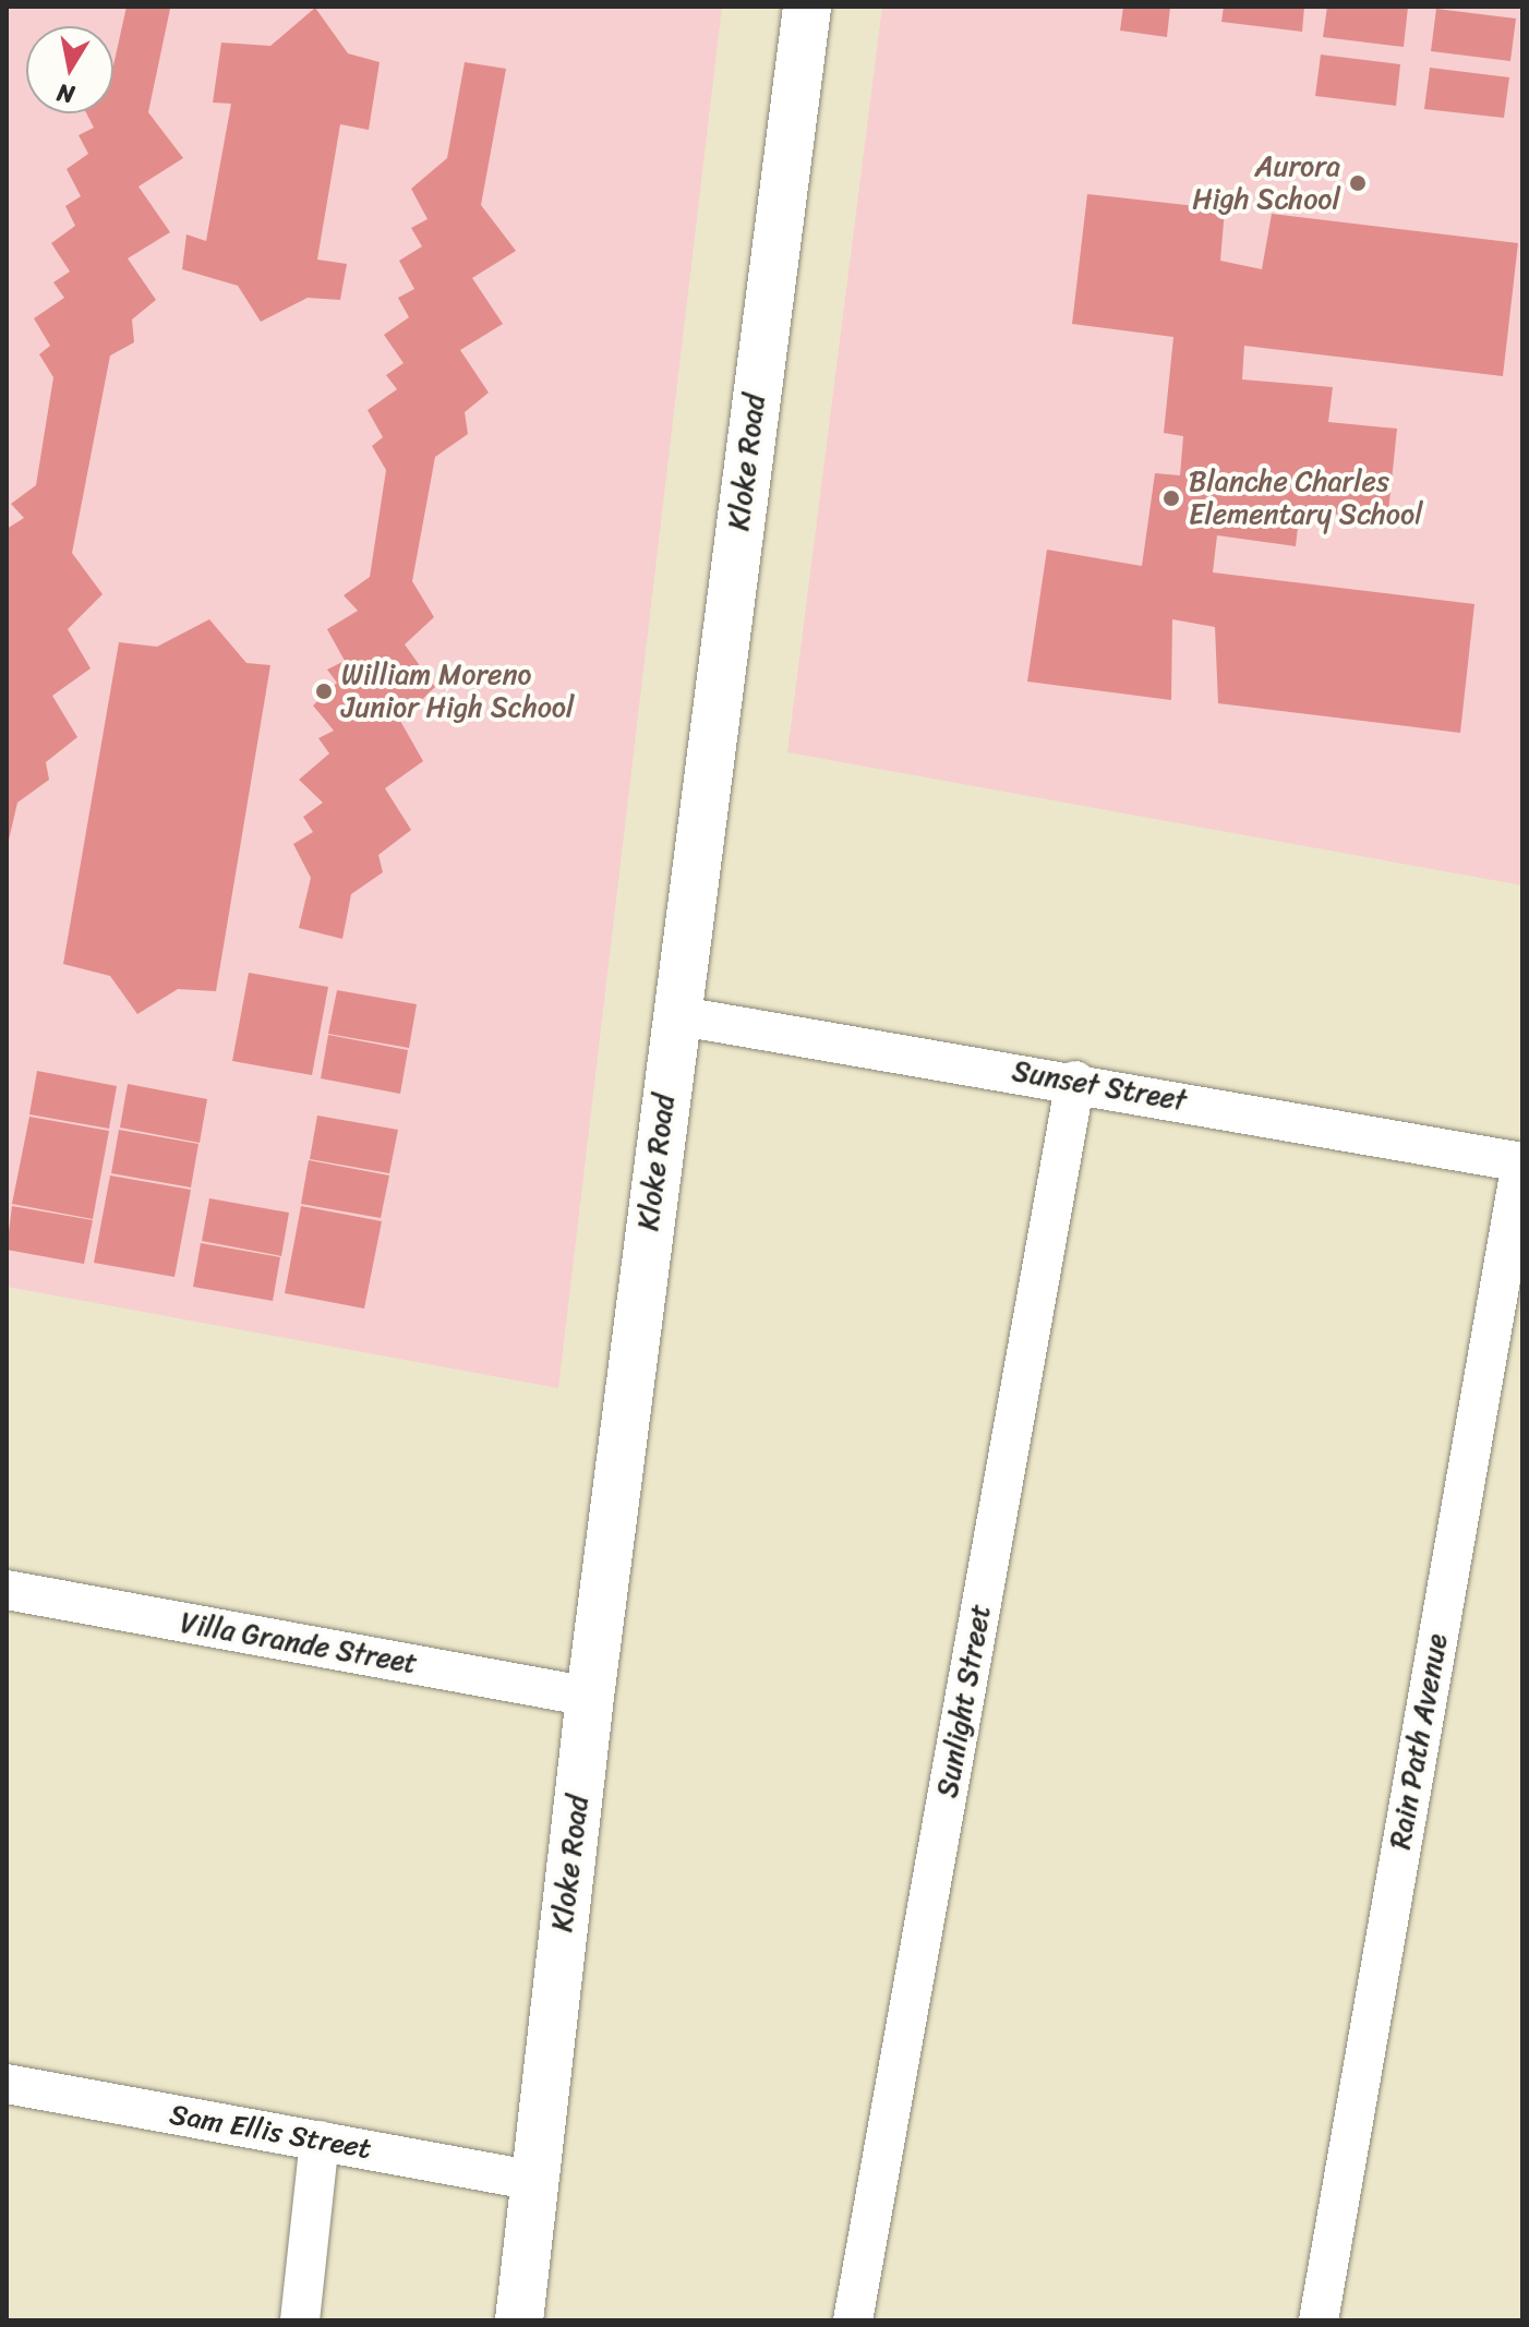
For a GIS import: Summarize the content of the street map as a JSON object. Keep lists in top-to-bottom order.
{
  "streets": {
    "street": [
      "Kloke Road",
      "Sunset Street",
      "Villa Grande Street",
      "Sunlight Street",
      "Rain Path Avenue",
      "Sam Ellis Street"
    ]
  },
  "crossings": [
    ["Kloke Road", "Sunset Street"],
    ["Kloke Road", "Villa Grande Street"],
    ["Kloke Road", "Sam Ellis Street"],
    ["Sunset Street", "Sunlight Street"],
    ["Sunset Street", "Rain Path Avenue"]
  ],
  "places": ["Aurora High School", "Blanche Charles Elementary School", "William Moreno Junior High School"],
  "north": "bottom"
}
